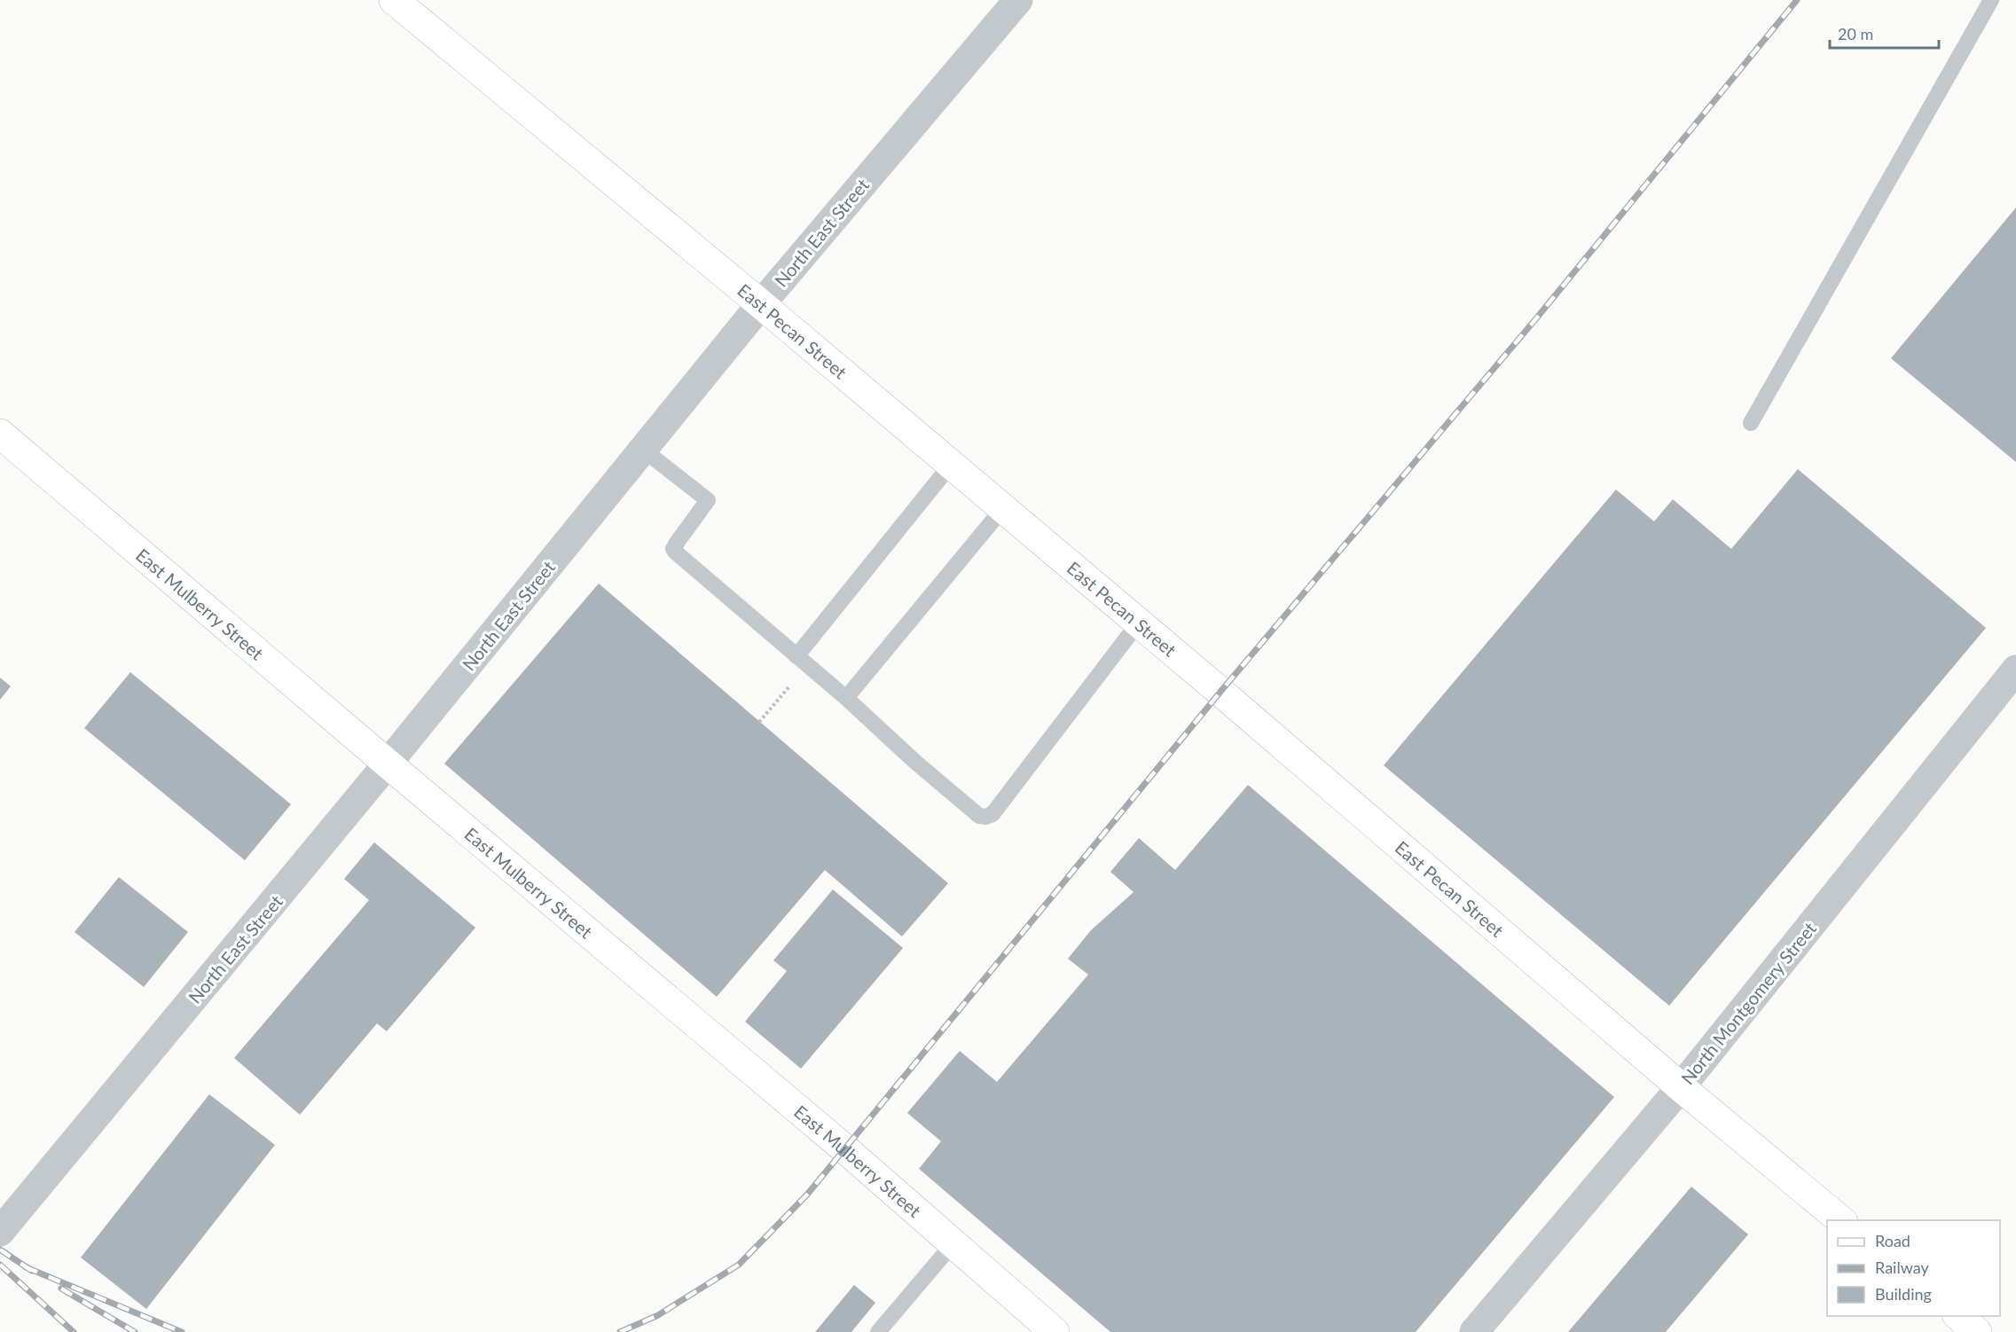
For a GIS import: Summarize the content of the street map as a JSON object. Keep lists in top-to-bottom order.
{
  "streets": {
    "street": [
      "North East Street",
      "East Pecan Street",
      "East Mulberry Street",
      "North Montgomery Street"
    ]
  },
  "crossings": [
    ["North East Street", "East Pecan Street"],
    ["North East Street", "East Mulberry Street"],
    ["East Pecan Street", "North Montgomery Street"]
  ],
  "legend": ["Road", "Railway", "Building"],
  "scale_bar": "20 m"
}
